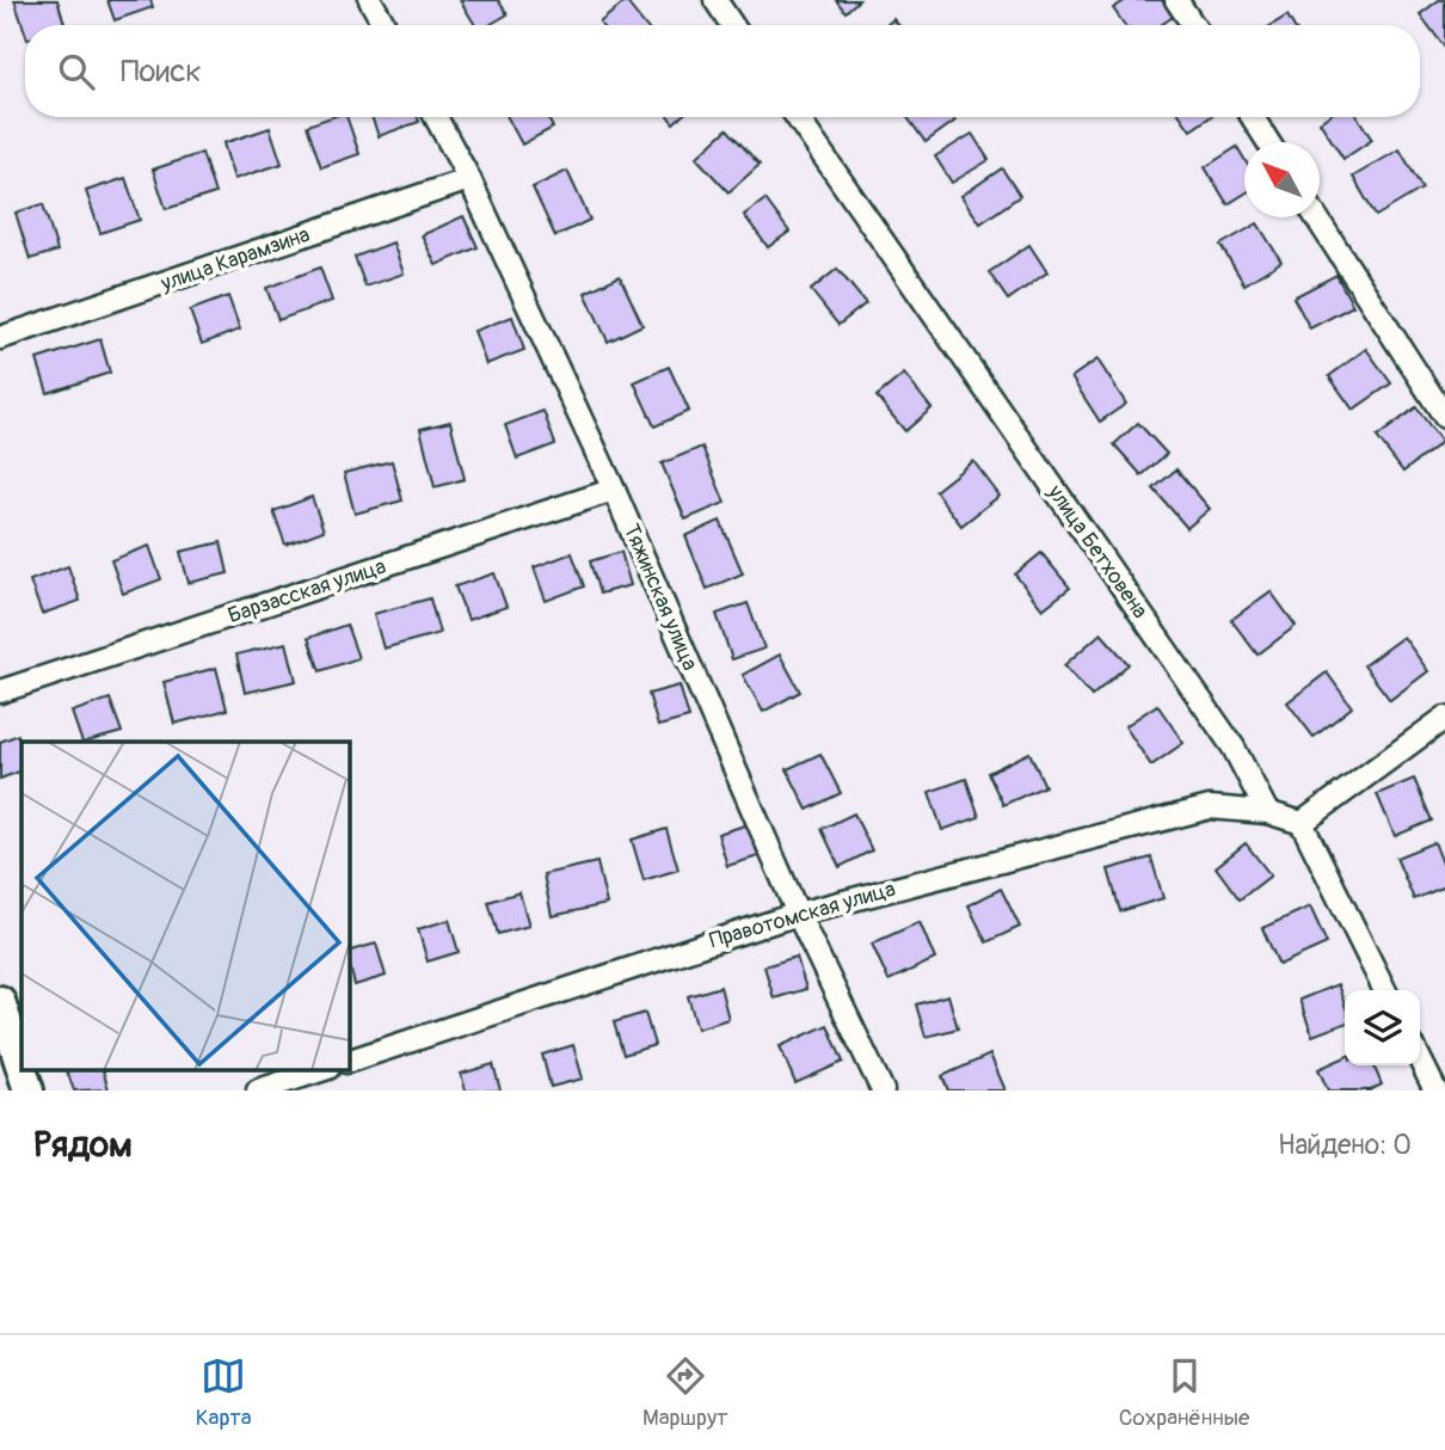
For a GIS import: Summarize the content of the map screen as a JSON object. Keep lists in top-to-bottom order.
{
  "streets": {
    "street": [
      "улица Карамзина",
      "улица Бетховена",
      "Барзасская улица",
      "Тяжинская улица",
      "Правотомская улица"
    ]
  },
  "crossings": [
    ["улица Карамзина", "Тяжинская улица"],
    ["улица Бетховена", "Правотомская улица"],
    ["Барзасская улица", "Тяжинская улица"],
    ["Тяжинская улица", "Правотомская улица"]
  ],
  "north": "top left",
  "page": {
    "search": "Поиск",
    "heading": ["Рядом", "Найдено: 0"],
    "nav": ["Карта", "Маршрут", "Сохранённые"]
  }
}
